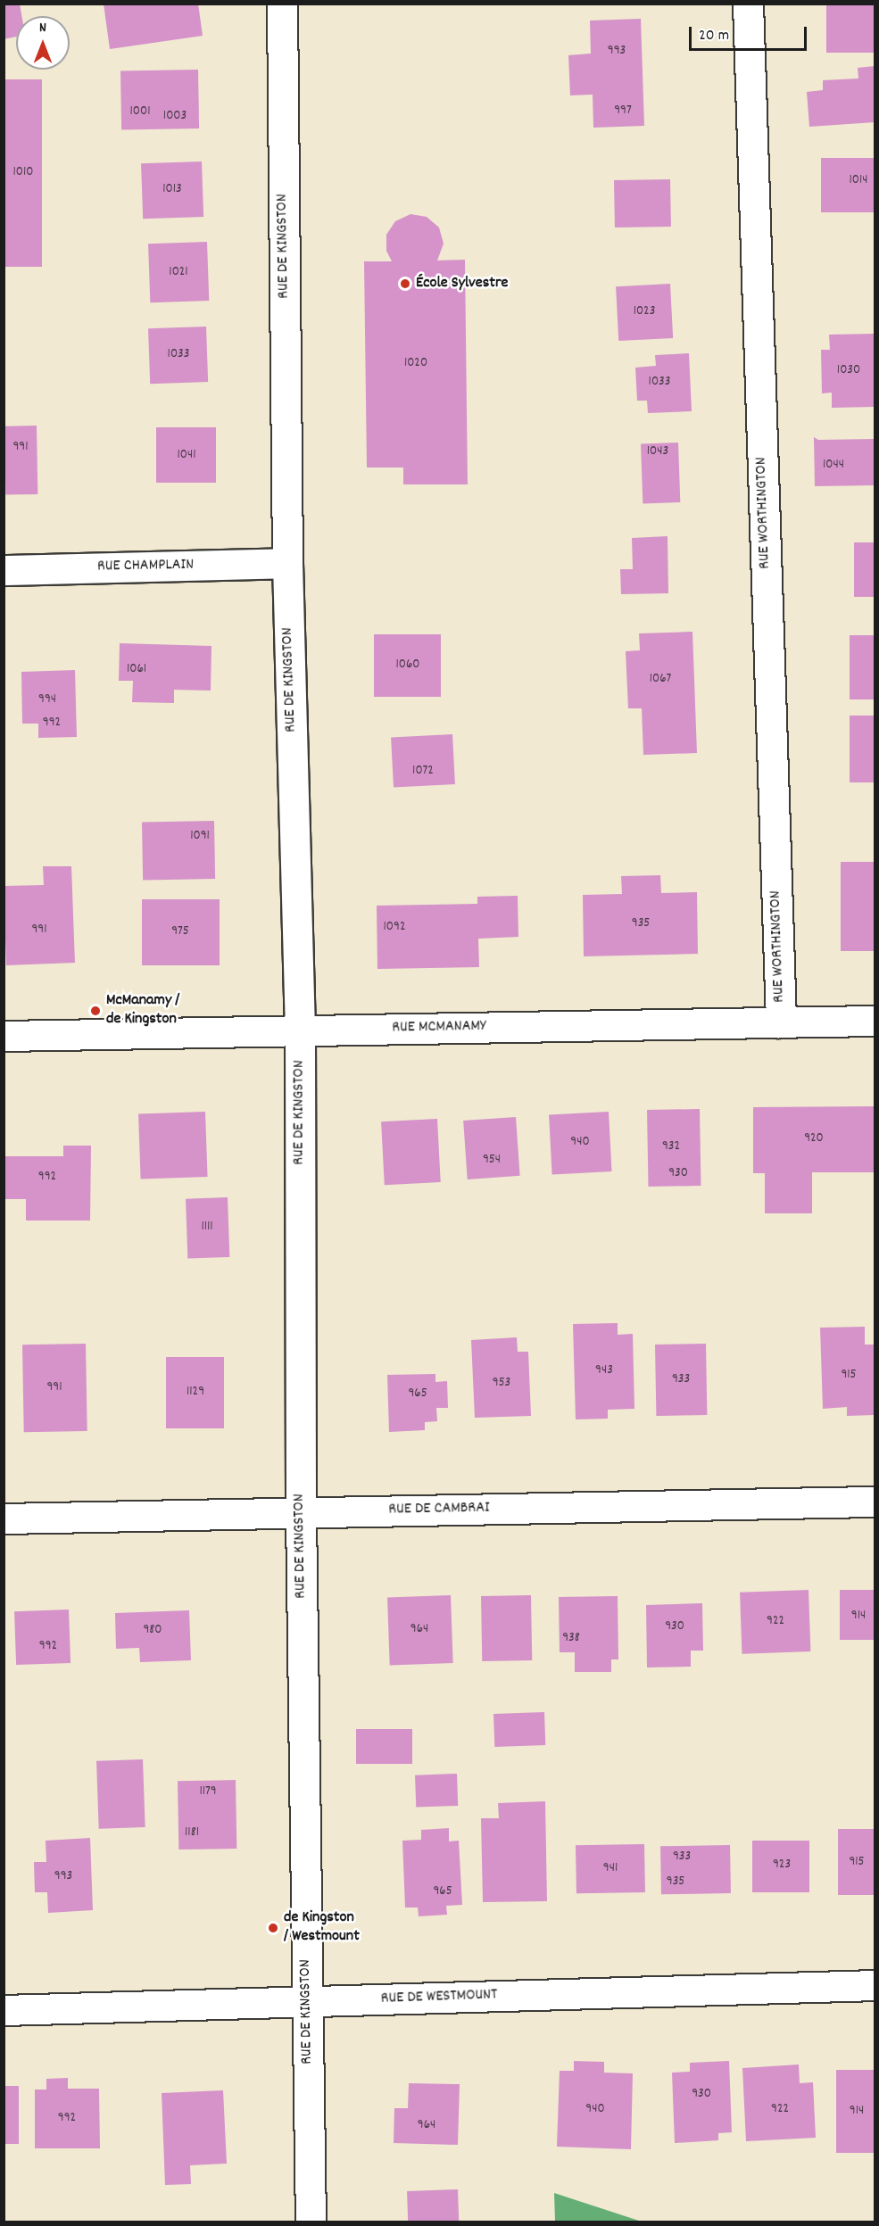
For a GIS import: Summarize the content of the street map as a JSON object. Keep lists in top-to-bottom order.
{
  "streets": {
    "street": [
      "RUE DE KINGSTON",
      "RUE WORTHINGTON",
      "RUE CHAMPLAIN",
      "RUE MCMANAMY",
      "RUE DE CAMBRAI",
      "RUE DE WESTMOUNT"
    ]
  },
  "crossings": [
    ["RUE DE KINGSTON", "RUE CHAMPLAIN"],
    ["RUE DE KINGSTON", "RUE MCMANAMY"],
    ["RUE DE KINGSTON", "RUE DE CAMBRAI"],
    ["RUE DE KINGSTON", "RUE DE WESTMOUNT"],
    ["RUE WORTHINGTON", "RUE MCMANAMY"]
  ],
  "places": ["École Sylvestre", "McManamy / de Kingston", "de Kingston / Westmount"],
  "house_numbers": [
    "993",
    "997",
    "1001",
    "1003",
    "1010",
    "1014",
    "1013",
    "1021",
    "1023",
    "1033",
    "1020",
    "1030",
    "1033",
    "991",
    "1043",
    "1041",
    "1044",
    "1060",
    "1061",
    "1067",
    "994",
    "992",
    "1072",
    "1091",
    "935",
    "1092",
    "991",
    "975",
    "920",
    "940",
    "932",
    "954",
    "930",
    "992",
    "1111",
    "943",
    "915",
    "933",
    "953",
    "991",
    "1129",
    "965",
    "914",
    "922",
    "930",
    "964",
    "980",
    "938",
    "992",
    "1179",
    "1181",
    "933",
    "915",
    "923",
    "941",
    "993",
    "935",
    "965",
    "930",
    "940",
    "922",
    "914",
    "992",
    "964"
  ],
  "scale_bar": "20 m",
  "north": "top"
}
